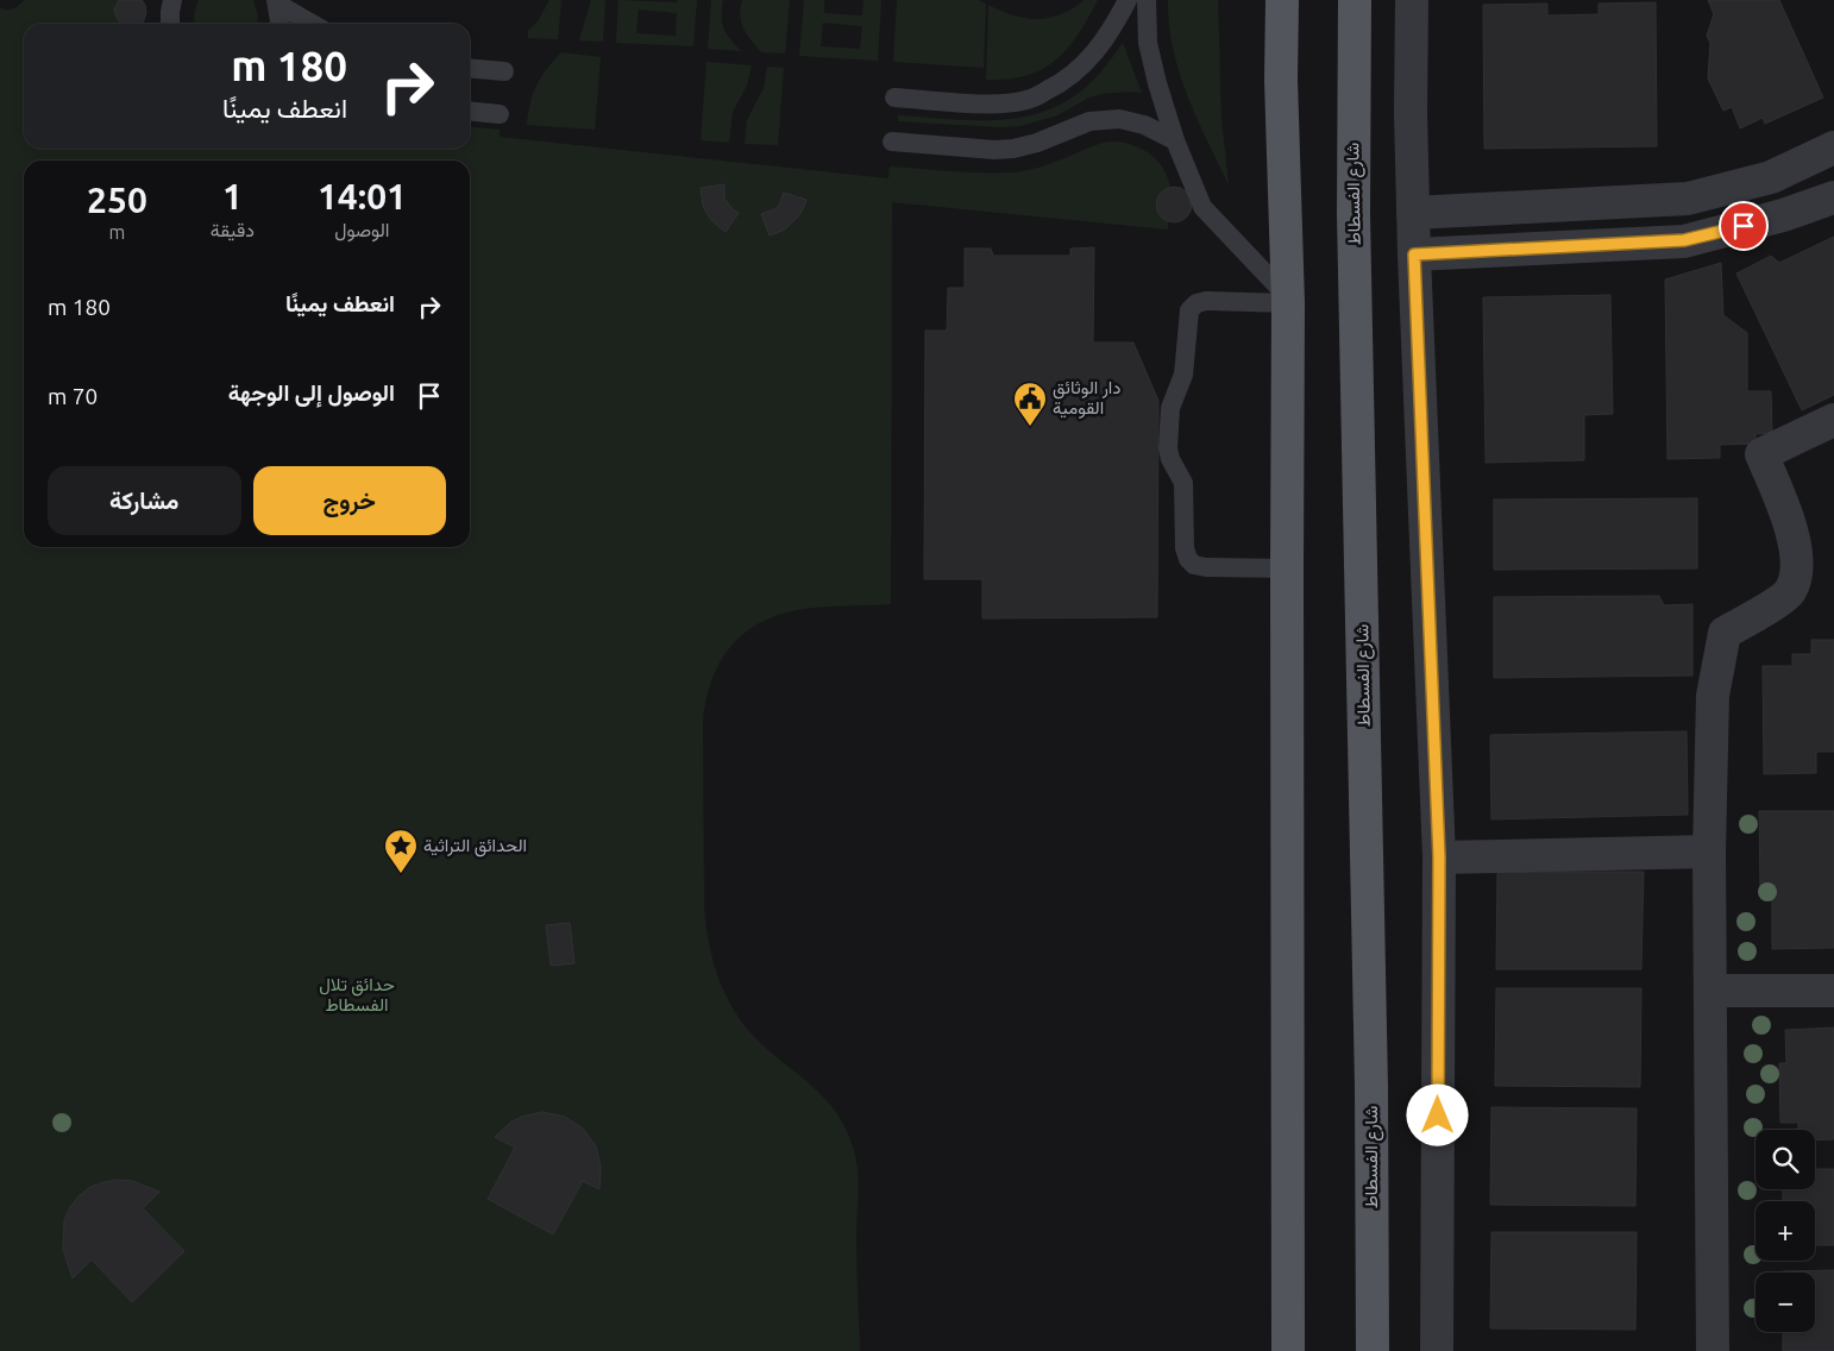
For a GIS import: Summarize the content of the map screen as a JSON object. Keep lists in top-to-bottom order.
{
  "streets": {
    "main road": ["شارع الفسطاط"]
  },
  "parks": ["حدائق تلال الفسطاط"],
  "places": {
    "public building": ["دار الوثائق القومية"],
    "place": ["الحدائق التراثية"]
  },
  "page": {
    "turn": ["180 m", "انعطف يمينًا"],
    "eta": [
      "14:01",
      "الوصول",
      "1",
      "دقيقة",
      "250",
      "m"
    ],
    "list": [
      {
        "name": "انعطف يمينًا",
        "value": "180 m"
      },
      {
        "name": "الوصول إلى الوجهة",
        "value": "70 m"
      }
    ],
    "buttons": ["خروج", "مشاركة"],
    "map_buttons": ["+", "−"]
  }
}
